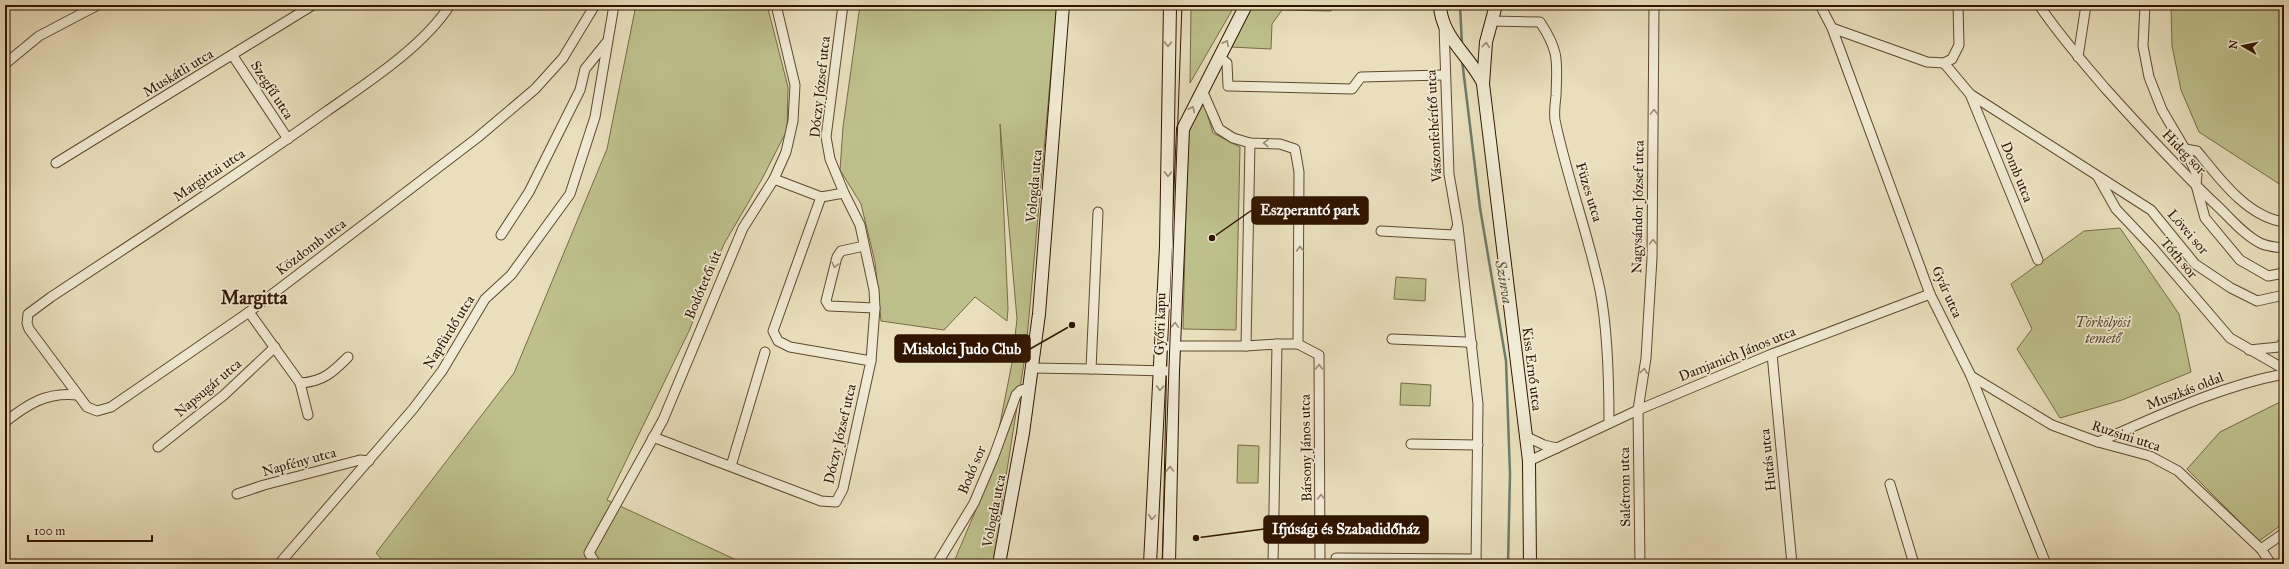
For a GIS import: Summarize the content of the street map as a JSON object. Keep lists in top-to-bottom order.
{
  "streets": {
    "street": [
      "Muskátli utca",
      "Dóczy József utca",
      "Szegfű utca",
      "Vászonfehérítő utca",
      "Hideg sor",
      "Domb utca",
      "Margittai utca",
      "Vologda utca",
      "Füzes utca",
      "Nagysándor József utca",
      "Lövei sor",
      "Közdomb utca",
      "Tóth sor",
      "Bodótetői út",
      "Gyár utca",
      "Győri kapu",
      "Napfürdő utca",
      "Damjanich János utca",
      "Kiss Ernő utca",
      "Napsugár utca",
      "Muszkás oldal",
      "Ruzsini utca",
      "Bársony János utca",
      "Hutás utca",
      "Napfény utca",
      "Bodó sor",
      "Salétrom utca"
    ]
  },
  "crossings": [
    ["Muskátli utca", "Szegfű utca"],
    ["Dóczy József utca", "Bodótetői út"],
    ["Szegfű utca", "Margittai utca"],
    ["Vászonfehérítő utca", "Kiss Ernő utca"],
    ["Domb utca", "Lövei sor"],
    ["Domb utca", "Tóth sor"],
    ["Margittai utca", "Közdomb utca"],
    ["Vologda utca", "Bodó sor"],
    ["Füzes utca", "Damjanich János utca"],
    ["Füzes utca", "Kiss Ernő utca"],
    ["Nagysándor József utca", "Damjanich János utca"],
    ["Nagysándor József utca", "Salétrom utca"],
    ["Lövei sor", "Tóth sor"],
    ["Gyár utca", "Damjanich János utca"],
    ["Gyár utca", "Ruzsini utca"],
    ["Győri kapu", "Bársony János utca"],
    ["Napfürdő utca", "Napfény utca"],
    ["Damjanich János utca", "Kiss Ernő utca"],
    ["Damjanich János utca", "Hutás utca"],
    ["Damjanich János utca", "Salétrom utca"],
    ["Muszkás oldal", "Ruzsini utca"]
  ],
  "one_way": ["Nagysándor József utca"],
  "districts": ["Margitta"],
  "water": ["Szinva"],
  "parks": ["Törkölyösi temető"],
  "places": ["Eszperantó park", "Miskolci Judo Club", "Ifjúsági és Szabadidőház"],
  "scale_bar": "100 m",
  "north": "left"
}
